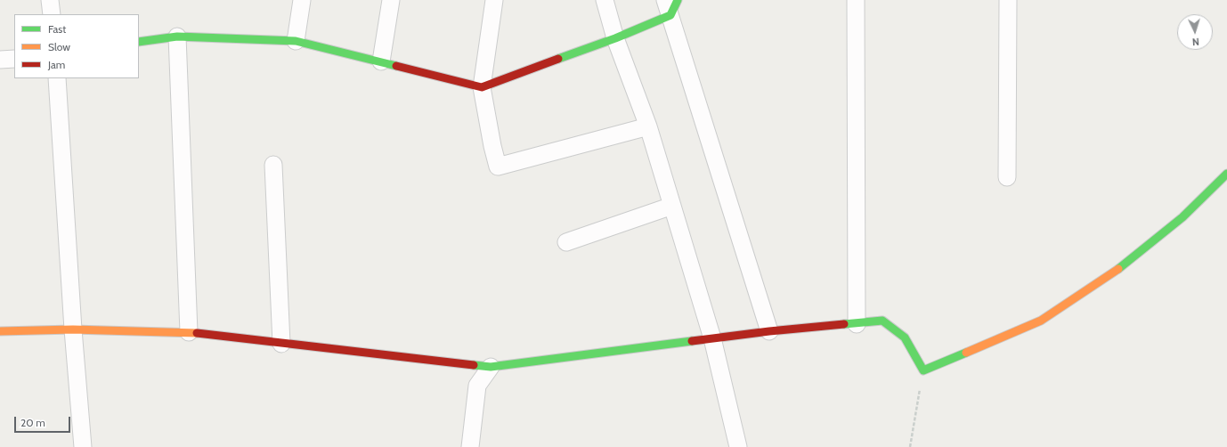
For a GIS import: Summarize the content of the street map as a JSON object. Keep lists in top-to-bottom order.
{
  "legend": ["Fast", "Slow", "Jam"],
  "scale_bar": "20 m",
  "north": "bottom"
}
